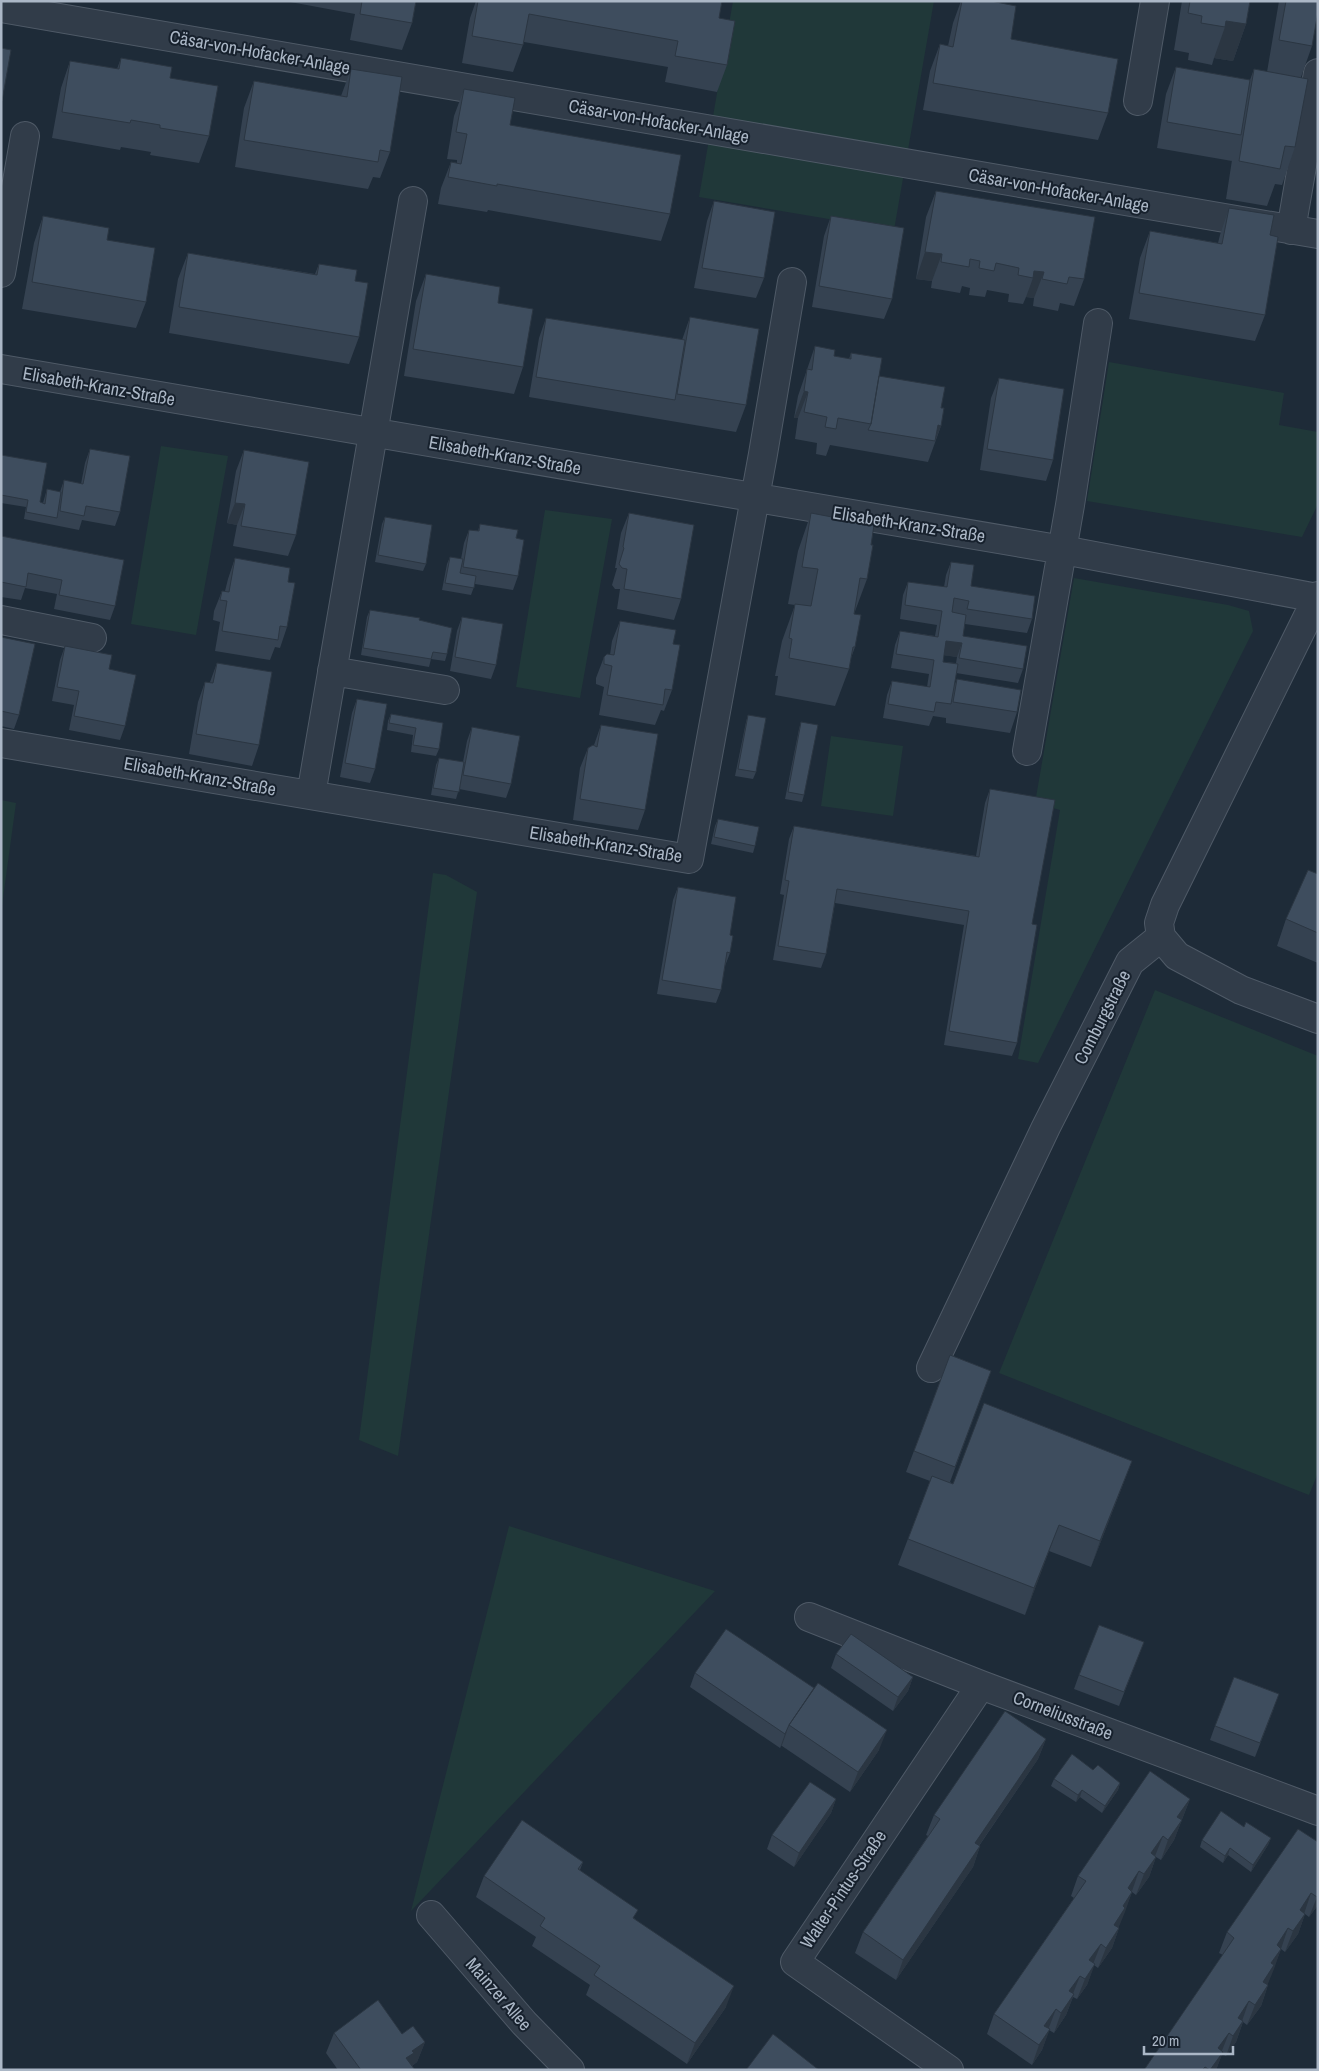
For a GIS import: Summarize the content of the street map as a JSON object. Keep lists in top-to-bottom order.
{
  "streets": {
    "street": [
      "Cäsar-von-Hofacker-Anlage",
      "Elisabeth-Kranz-Straße",
      "Comburgstraße",
      "Corneliusstraße",
      "Walter-Pintus-Straße",
      "Mainzer Allee"
    ]
  },
  "crossings": [
    ["Corneliusstraße", "Walter-Pintus-Straße"]
  ],
  "scale_bar": "20 m"
}
